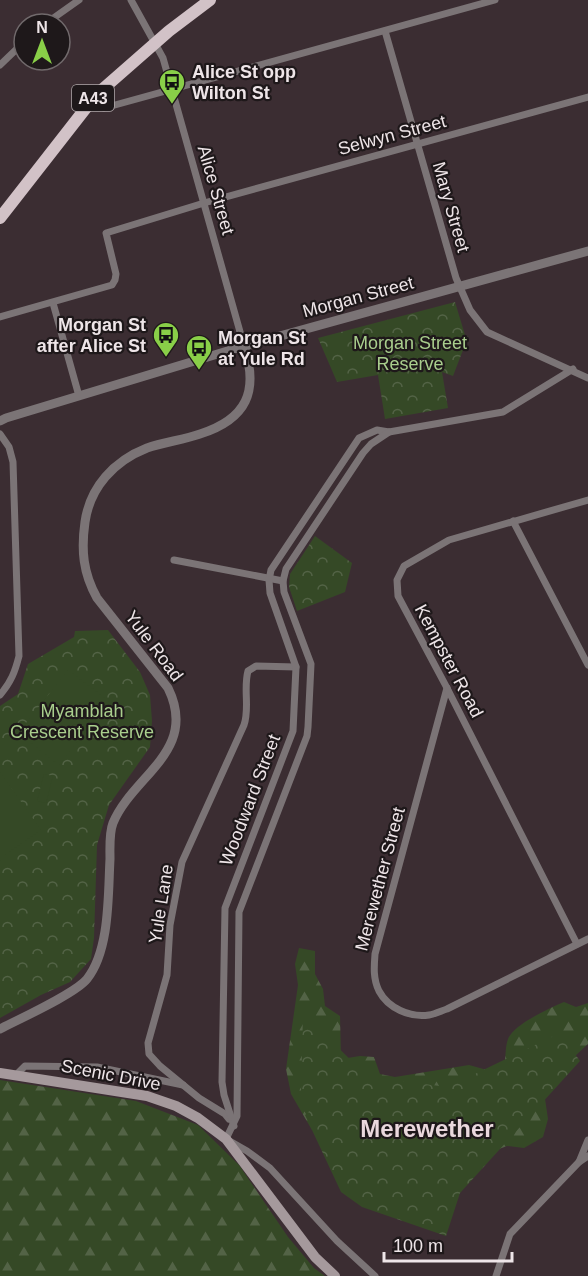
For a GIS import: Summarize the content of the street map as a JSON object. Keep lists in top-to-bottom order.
{
  "streets": {
    "highway": ["A43"],
    "main road": ["Scenic Drive"],
    "street": [
      "Selwyn Street",
      "Alice Street",
      "Mary Street",
      "Morgan Street",
      "Yule Road",
      "Kempster Road",
      "Woodward Street",
      "Merewether Street",
      "Yule Lane"
    ]
  },
  "crossings": [
    ["A43", "Alice Street"],
    ["Selwyn Street", "Alice Street"],
    ["Selwyn Street", "Mary Street"],
    ["Alice Street", "Morgan Street"],
    ["Alice Street", "Yule Road"],
    ["Mary Street", "Morgan Street"],
    ["Morgan Street", "Yule Road"],
    ["Kempster Road", "Merewether Street"],
    ["Woodward Street", "Yule Lane"],
    ["Woodward Street", "Scenic Drive"],
    ["Yule Lane", "Scenic Drive"]
  ],
  "districts": ["Merewether"],
  "parks": ["Morgan Street Reserve", "Myamblah Crescent Reserve"],
  "places": {
    "bus stop": ["Alice St opp Wilton St", "Morgan St after Alice St", "Morgan St at Yule Rd"]
  },
  "scale_bar": "100 m",
  "north": "top"
}
